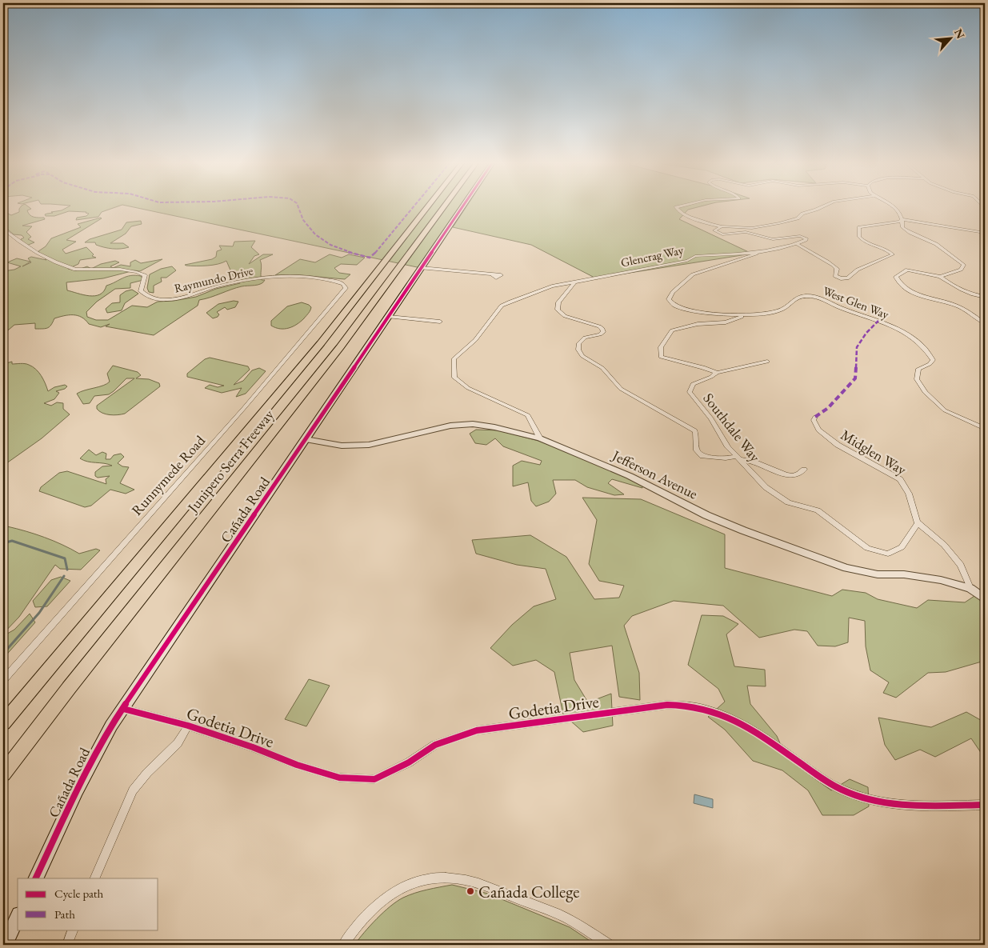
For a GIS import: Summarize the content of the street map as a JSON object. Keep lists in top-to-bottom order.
{
  "streets": {
    "highway": ["Junipero Serra Freeway"],
    "main road": ["Cañada Road"],
    "street": [
      "Glencrag Way",
      "Raymundo Drive",
      "West Glen Way",
      "Southdale Way",
      "Midglen Way",
      "Jefferson Avenue",
      "Runnymede Road",
      "Godetia Drive"
    ]
  },
  "crossings": [
    ["Glencrag Way", "West Glen Way"],
    ["Glencrag Way", "Jefferson Avenue"],
    ["Raymundo Drive", "Runnymede Road"],
    ["West Glen Way", "Southdale Way"],
    ["Southdale Way", "Midglen Way"],
    ["Jefferson Avenue", "Cañada Road"],
    ["Cañada Road", "Godetia Drive"]
  ],
  "places": ["Cañada College"],
  "legend": ["Cycle path", "Path"],
  "north": "top right"
}
